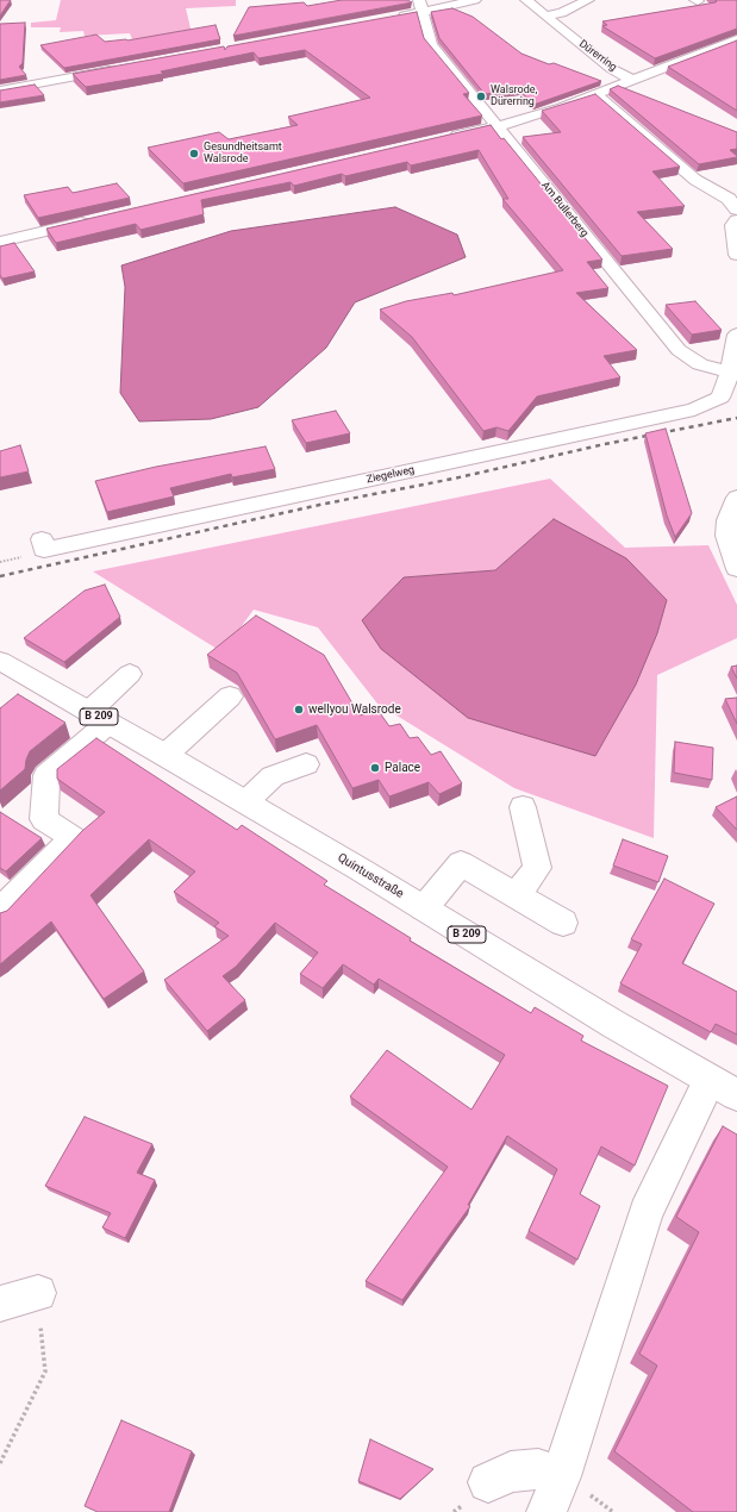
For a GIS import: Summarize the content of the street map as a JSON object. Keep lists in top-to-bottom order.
{
  "streets": {
    "street": [
      "Dürerring",
      "Am Bullerberg",
      "Ziegelweg",
      "B 209",
      "Quintusstraße"
    ]
  },
  "crossings": [
    ["Am Bullerberg", "Ziegelweg"]
  ],
  "places": [
    "Walsrode, Dürerring",
    "Gesundheitsamt Walsrode",
    "wellyou Walsrode",
    "Palace"
  ]
}
